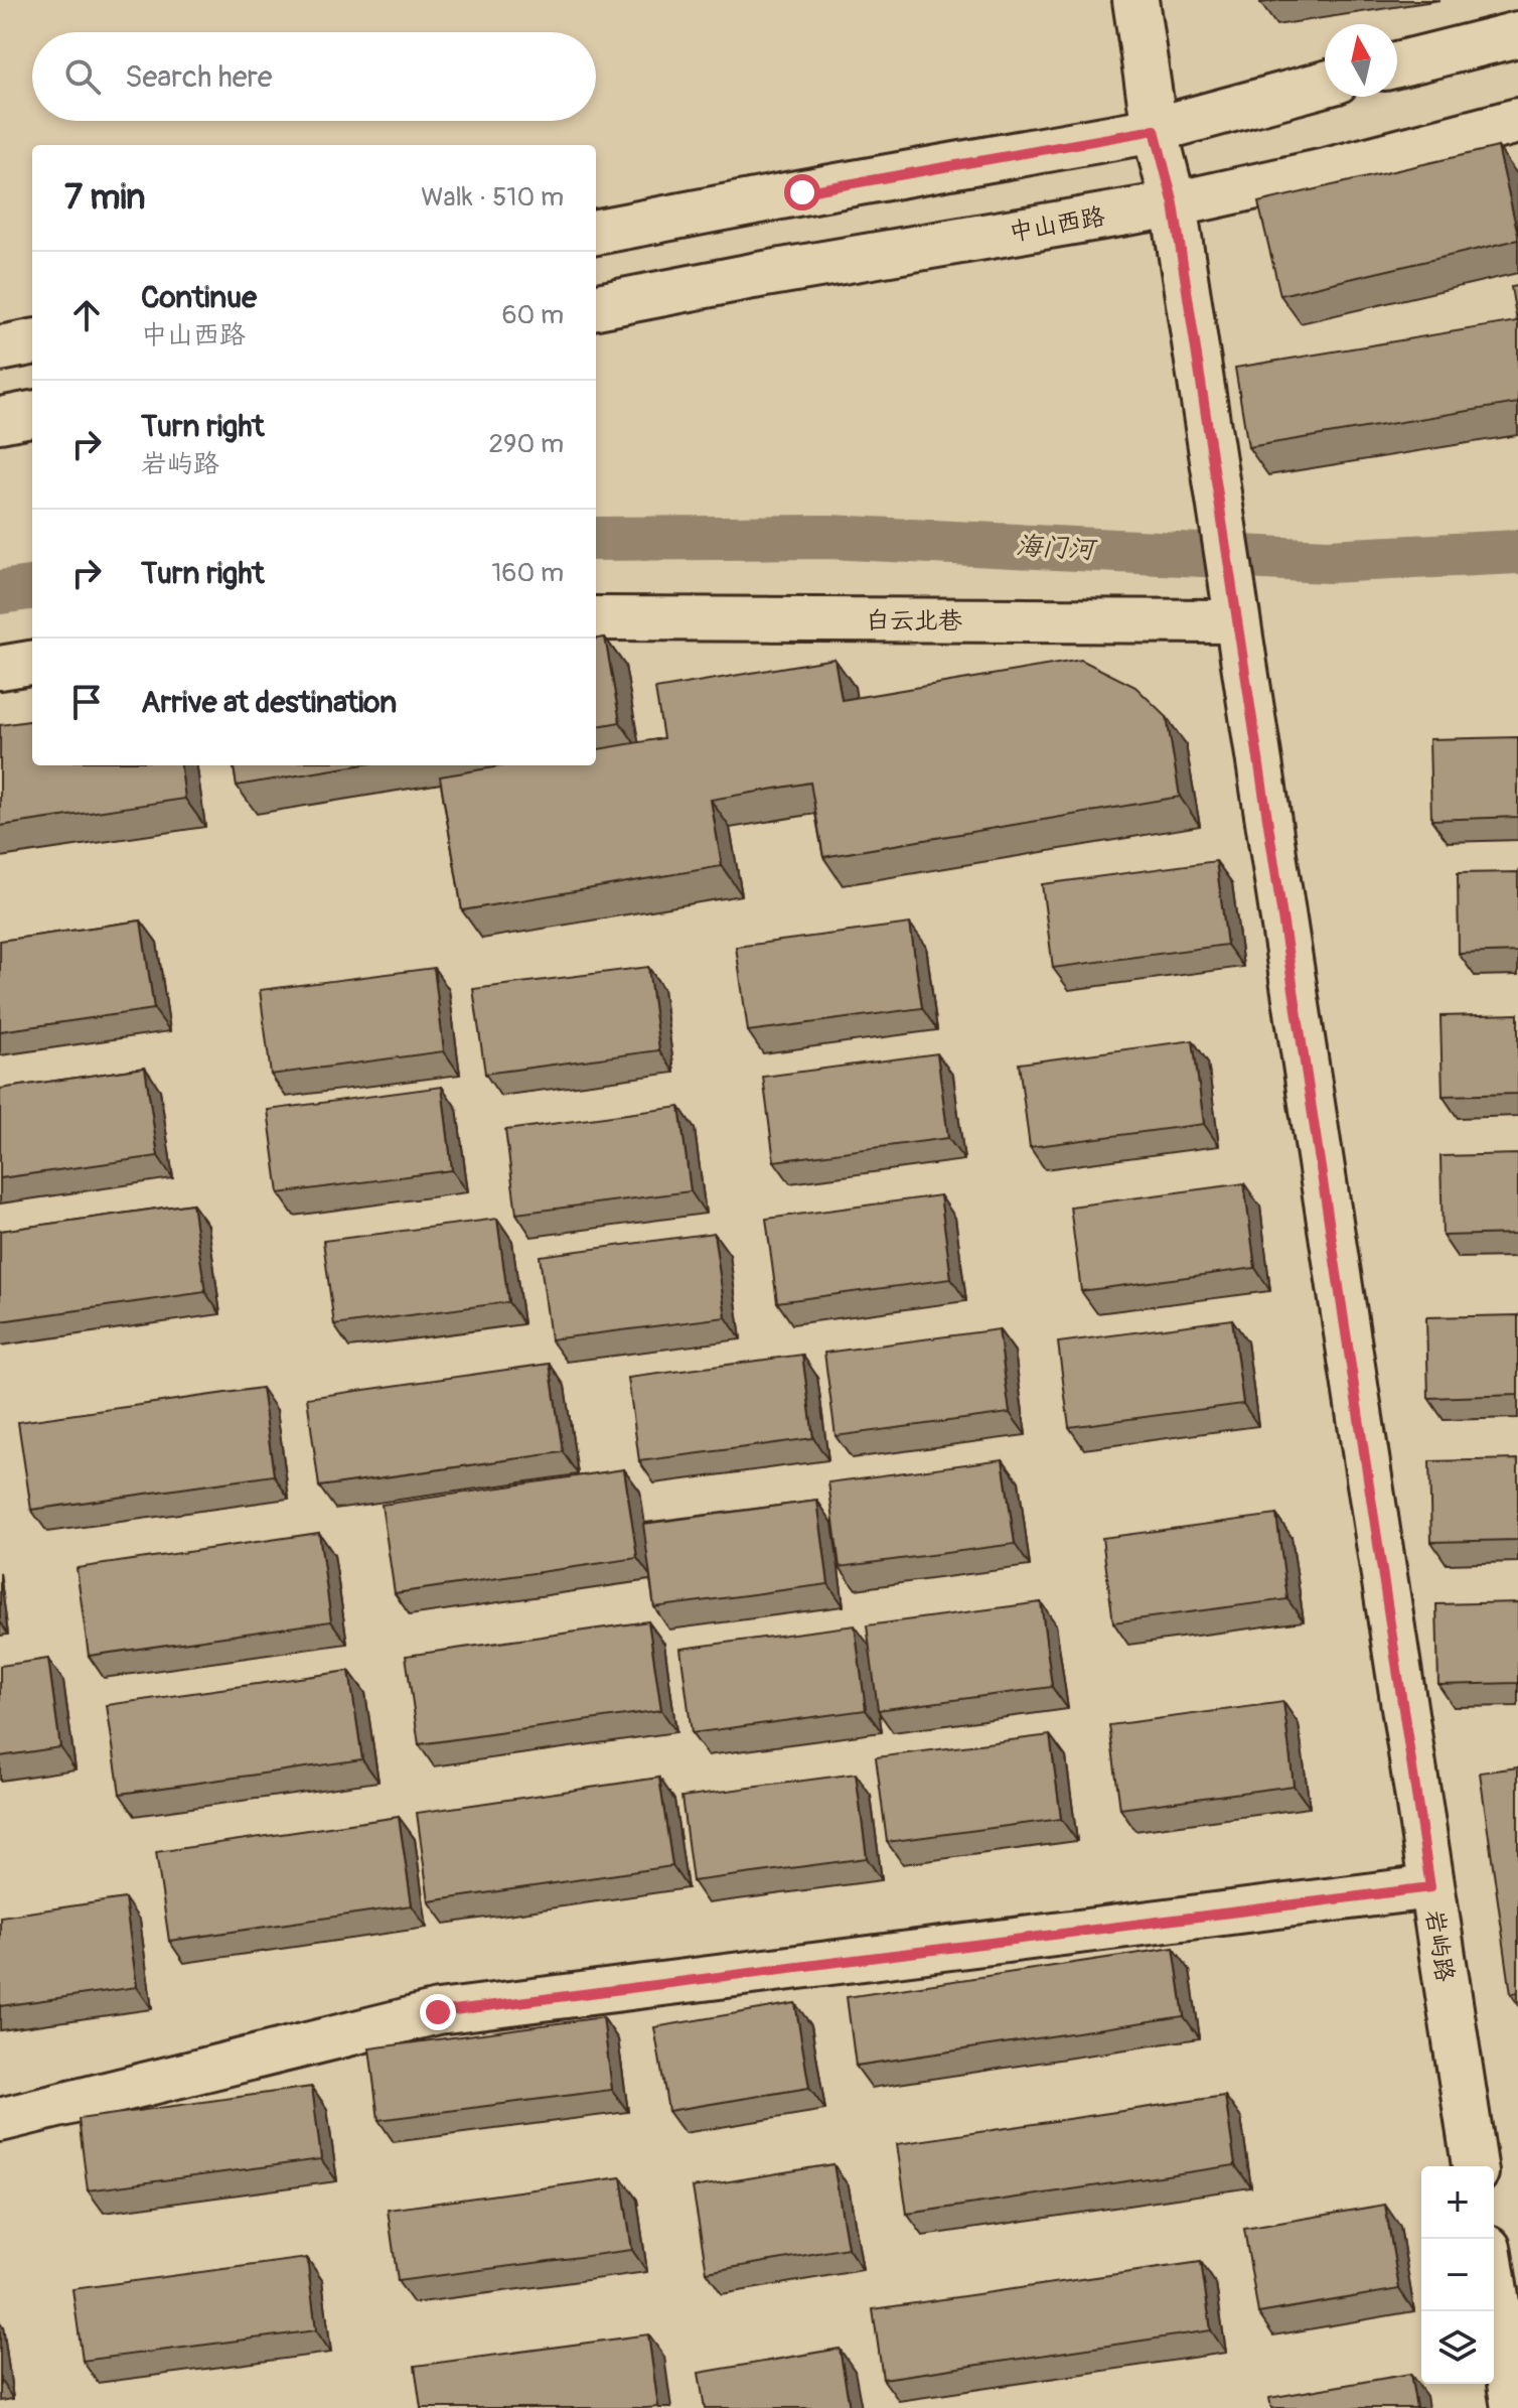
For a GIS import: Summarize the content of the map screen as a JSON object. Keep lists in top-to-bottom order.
{
  "streets": {
    "street": ["中山西路", "白云北巷", "岩屿路"]
  },
  "crossings": [
    ["中山西路", "岩屿路"],
    ["白云北巷", "岩屿路"]
  ],
  "water": ["海门河"],
  "north": "top",
  "page": {
    "search": "Search here",
    "heading": ["7 min", "Walk · 510 m"],
    "list": [
      ["Continue", "中山西路", "60 m"],
      ["Turn right", "岩屿路", "290 m"],
      ["Turn right", "160 m"],
      "Arrive at destination"
    ],
    "map_buttons": ["+", "−"]
  }
}
